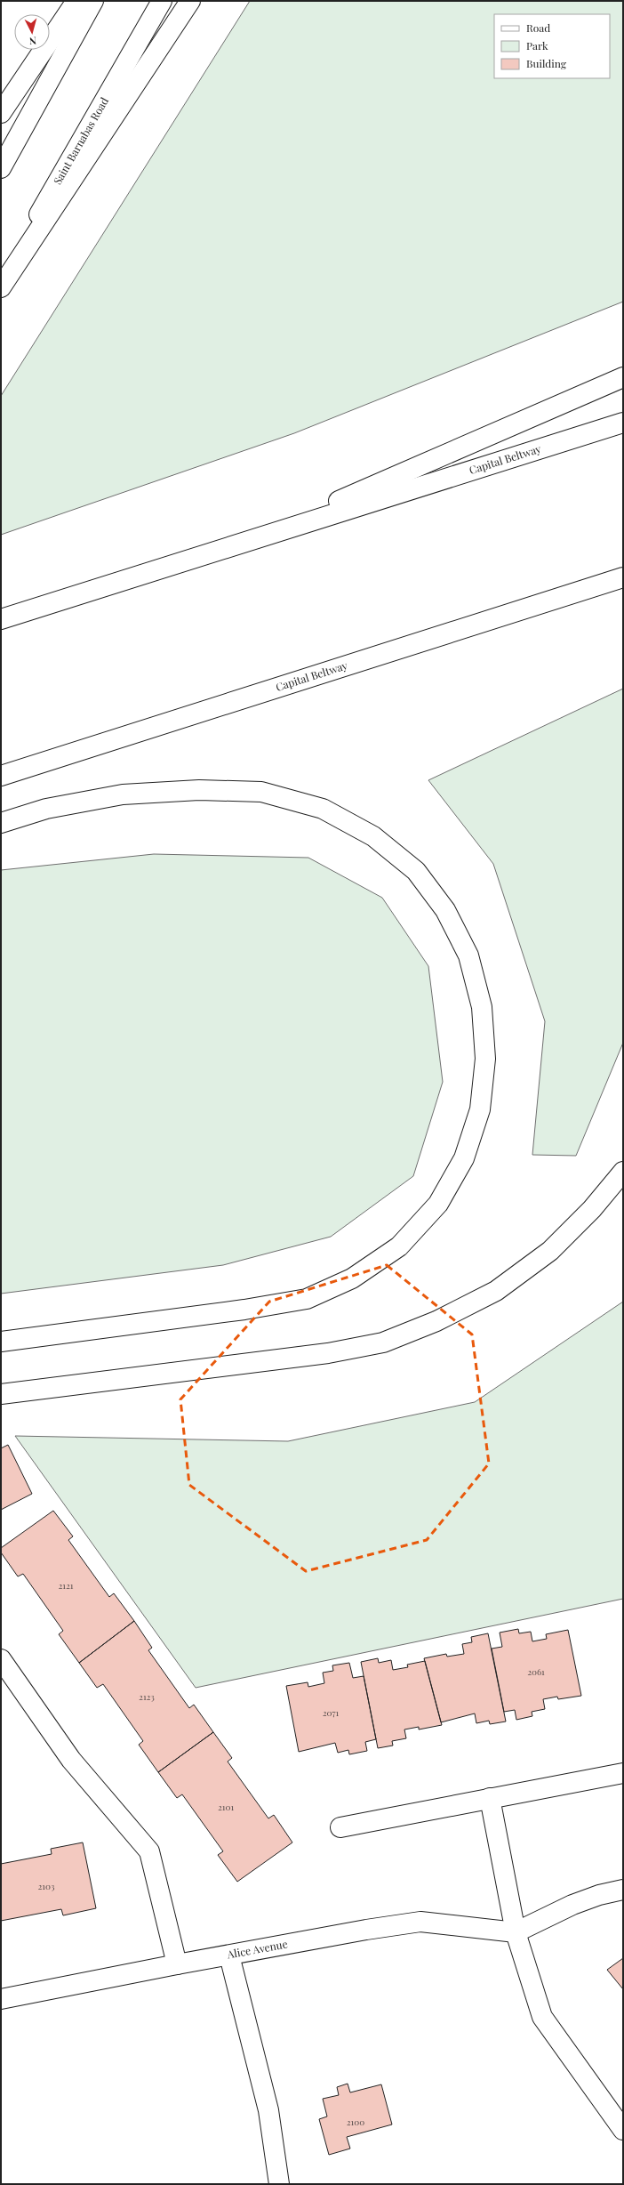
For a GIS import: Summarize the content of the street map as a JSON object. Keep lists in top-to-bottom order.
{
  "streets": {
    "main road": ["Saint Barnabas Road", "Capital Beltway", "Alice Avenue"]
  },
  "house_numbers": [
    "2121",
    "2061",
    "2123",
    "2071",
    "2101",
    "2103",
    "2100"
  ],
  "legend": ["Road", "Park", "Building"],
  "north": "bottom"
}
